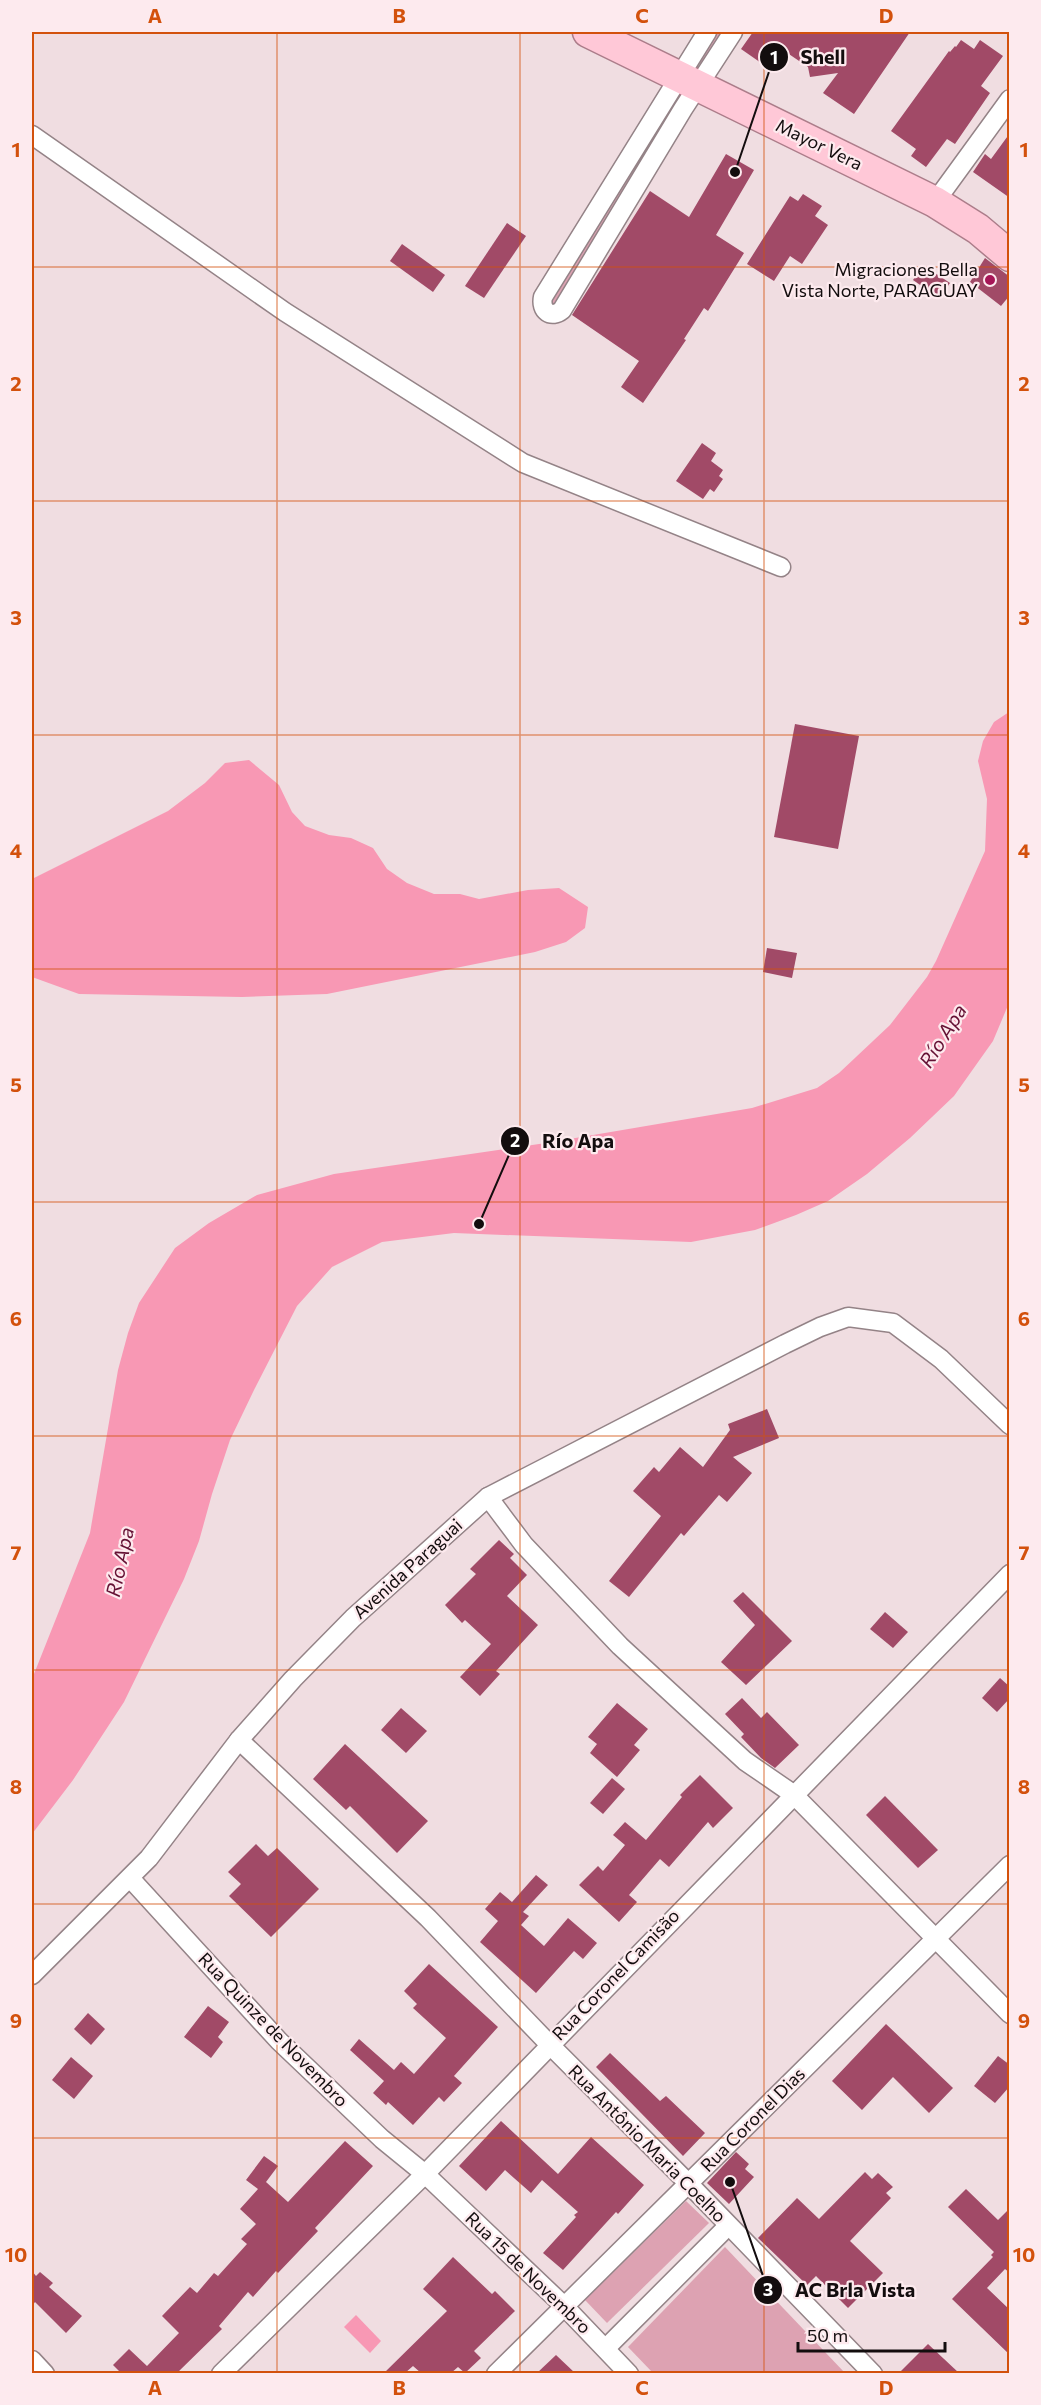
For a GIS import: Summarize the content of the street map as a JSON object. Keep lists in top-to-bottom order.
{
  "streets": {
    "highway": ["Mayor Vera"],
    "street": [
      "Avenida Paraguai",
      "Rua Coronel Camisão",
      "Rua Quinze de Novembro",
      "Rua Coronel Dias",
      "Rua Antônio Maria Coelho",
      "Rua 15 de Novembro"
    ]
  },
  "crossings": [
    ["Avenida Paraguai", "Rua Quinze de Novembro"],
    ["Avenida Paraguai", "Rua Antônio Maria Coelho"],
    ["Rua Coronel Camisão", "Rua Quinze de Novembro"],
    ["Rua Coronel Camisão", "Rua Antônio Maria Coelho"],
    ["Rua Coronel Camisão", "Rua 15 de Novembro"],
    ["Rua Quinze de Novembro", "Rua 15 de Novembro"],
    ["Rua Coronel Dias", "Rua Antônio Maria Coelho"],
    ["Rua Coronel Dias", "Rua 15 de Novembro"]
  ],
  "water": ["Río Apa"],
  "places": [
    "Shell",
    "Migraciones Bella Vista Norte, PARAGUAY",
    "Río Apa",
    "AC Brla Vista"
  ],
  "scale_bar": "50 m",
  "grid": {
    "columns": [
      "A",
      "B",
      "C",
      "D"
    ],
    "rows": [
      "1",
      "2",
      "3",
      "4",
      "5",
      "6",
      "7",
      "8",
      "9",
      "10"
    ]
  }
}
